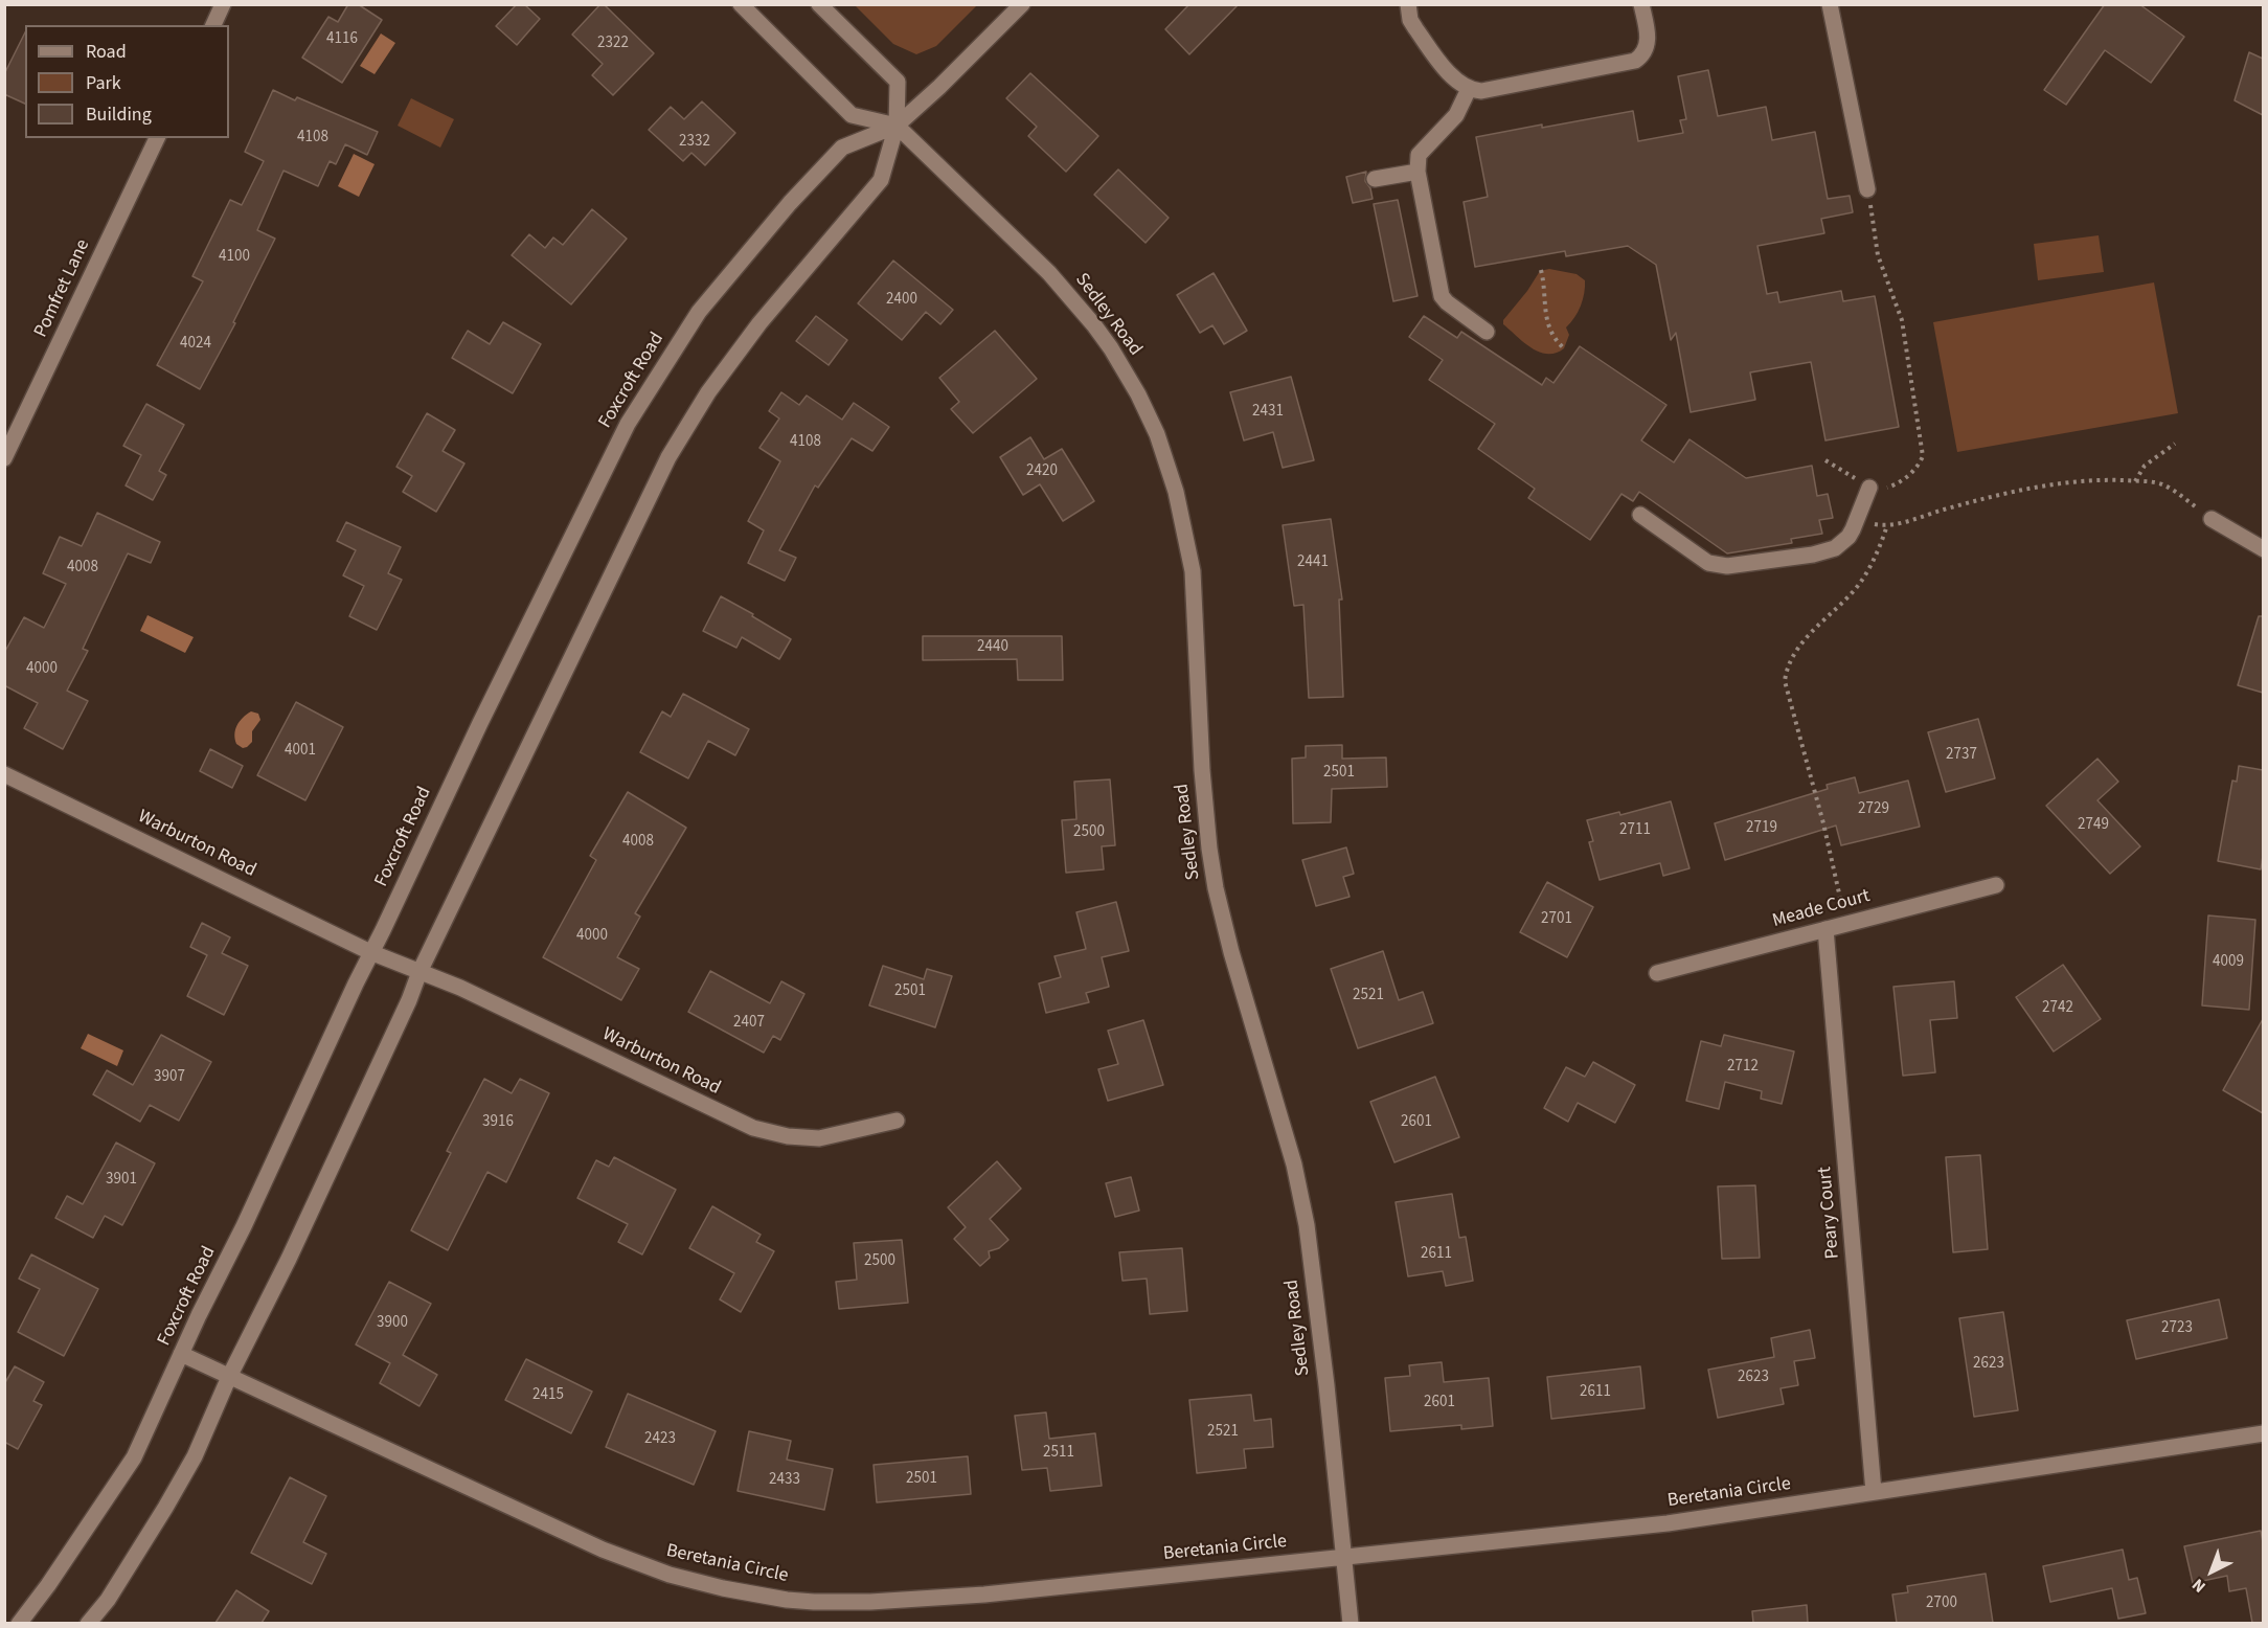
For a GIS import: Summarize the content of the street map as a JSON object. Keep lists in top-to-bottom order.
{
  "streets": {
    "street": [
      "Pomfret Lane",
      "Sedley Road",
      "Foxcroft Road",
      "Warburton Road",
      "Meade Court",
      "Peary Court",
      "Beretania Circle"
    ]
  },
  "crossings": [
    ["Sedley Road", "Foxcroft Road"],
    ["Sedley Road", "Beretania Circle"],
    ["Foxcroft Road", "Warburton Road"],
    ["Foxcroft Road", "Beretania Circle"],
    ["Meade Court", "Peary Court"],
    ["Peary Court", "Beretania Circle"]
  ],
  "house_numbers": [
    "4116",
    "2322",
    "4108",
    "2332",
    "4100",
    "2400",
    "4024",
    "2431",
    "4108",
    "2420",
    "2441",
    "4008",
    "2440",
    "4000",
    "4001",
    "2737",
    "2501",
    "2729",
    "2749",
    "2719",
    "2711",
    "2500",
    "4008",
    "2701",
    "4000",
    "4009",
    "2501",
    "2521",
    "2742",
    "2407",
    "2712",
    "3907",
    "3916",
    "2601",
    "3901",
    "2611",
    "2500",
    "3900",
    "2723",
    "2623",
    "2623",
    "2611",
    "2415",
    "2601",
    "2521",
    "2423",
    "2511",
    "2501",
    "2433",
    "2700"
  ],
  "legend": ["Road", "Park", "Building"],
  "north": "bottom left"
}
